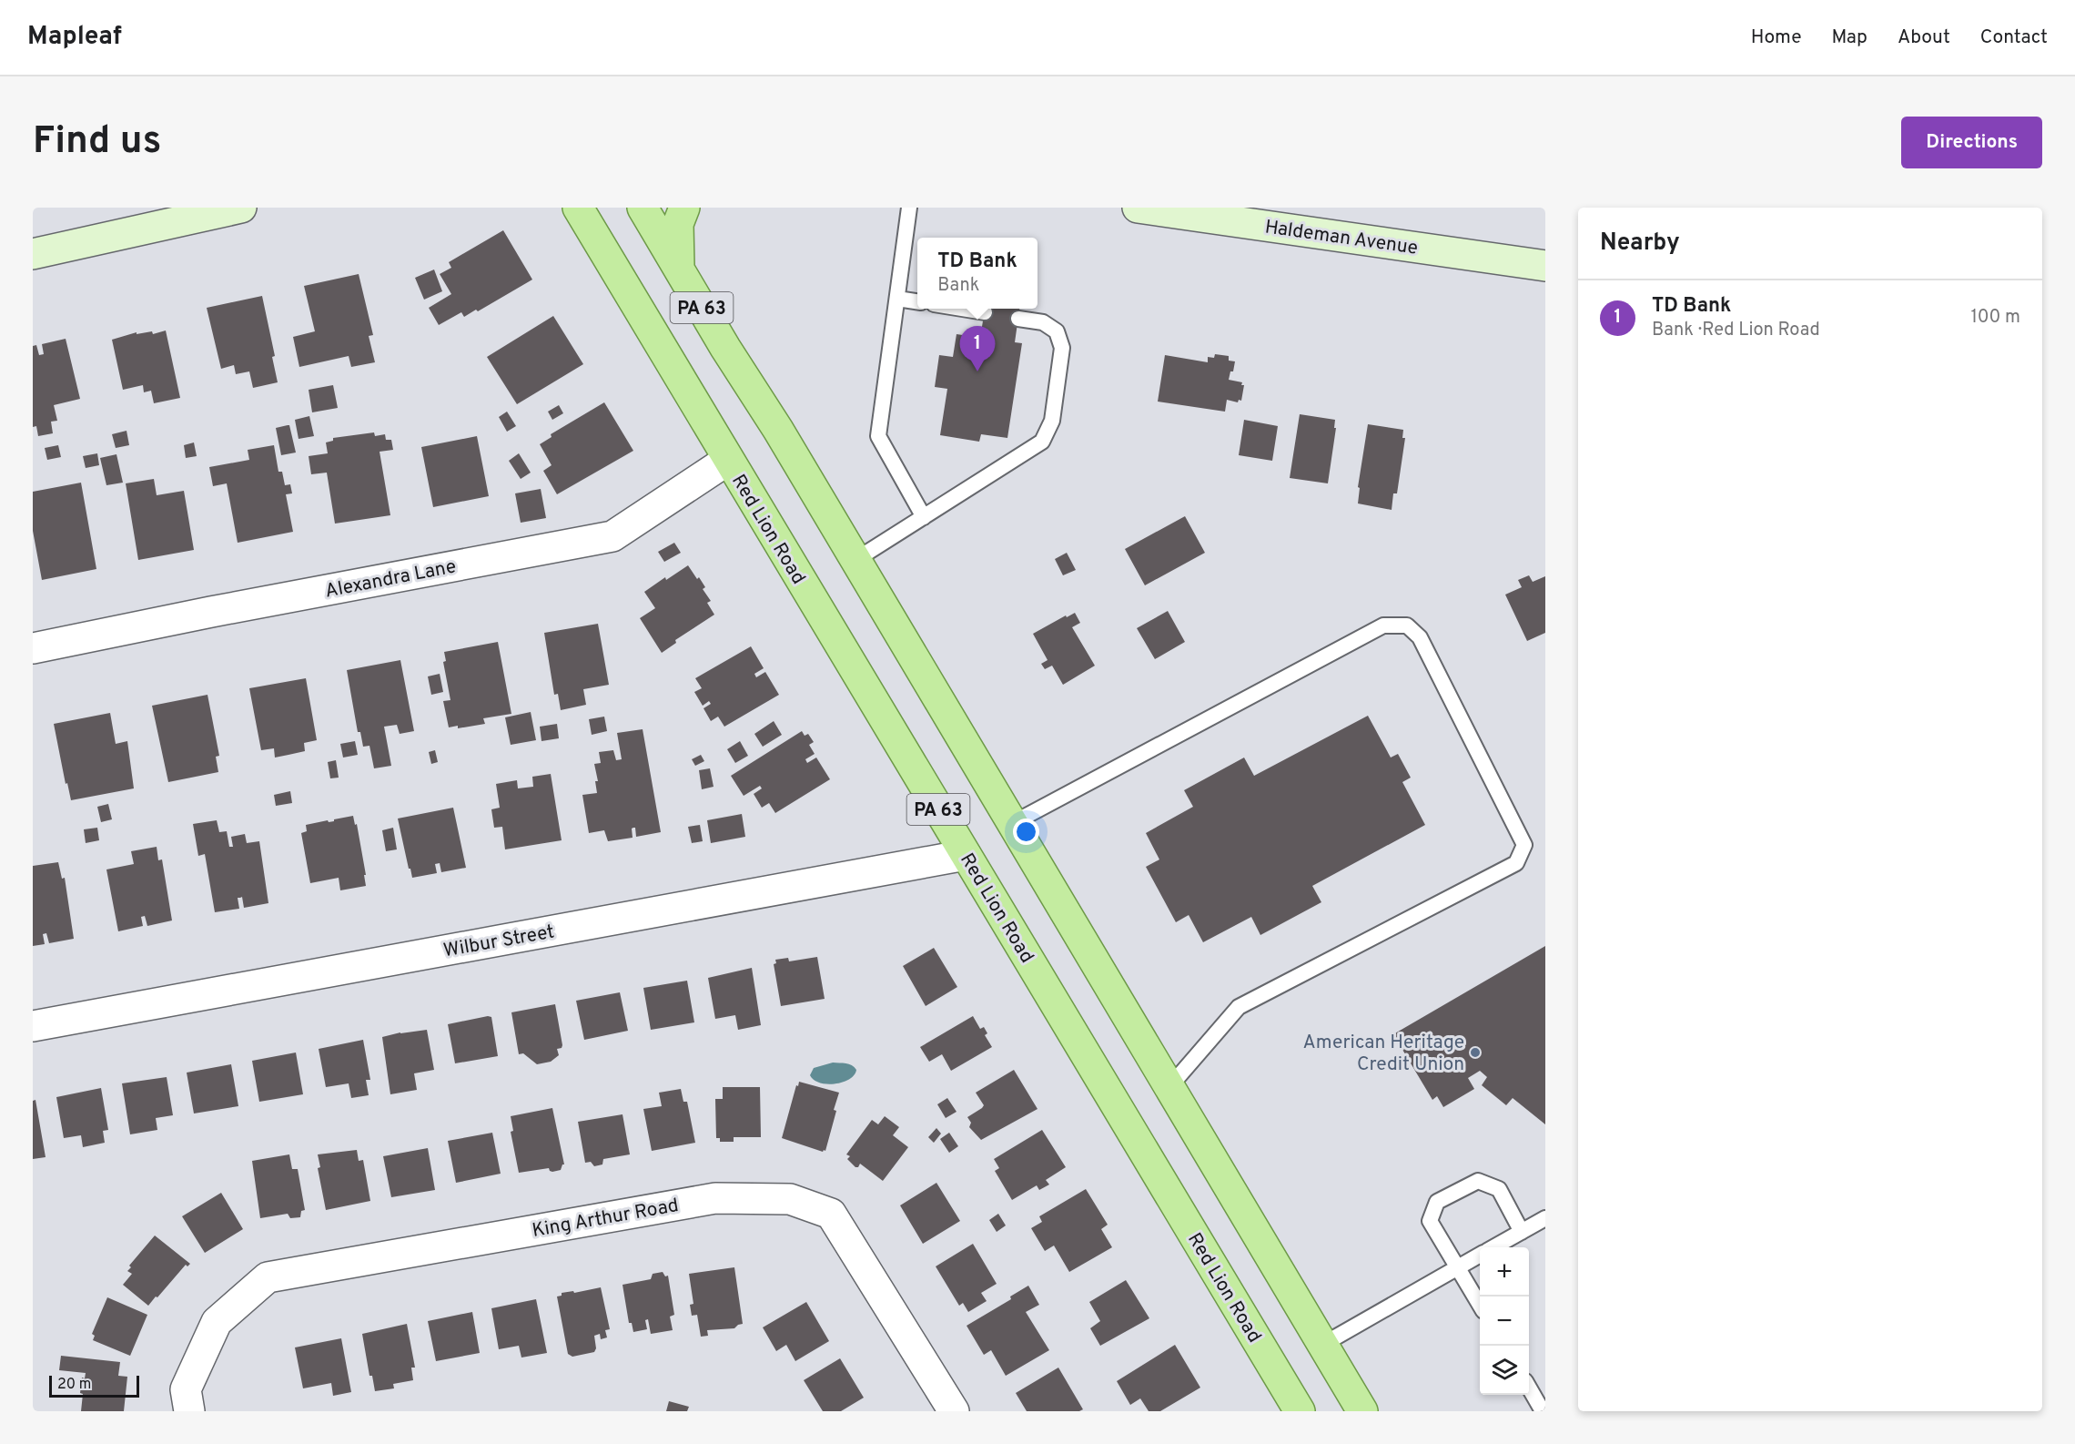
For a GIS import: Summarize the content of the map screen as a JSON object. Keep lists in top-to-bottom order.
{
  "streets": {
    "main road": ["Haldeman Avenue", "PA 63", "Red Lion Road"],
    "street": ["Alexandra Lane", "Wilbur Street", "King Arthur Road"]
  },
  "crossings": [
    ["Red Lion Road", "Alexandra Lane"],
    ["Red Lion Road", "Wilbur Street"]
  ],
  "places": ["American Heritage Credit Union"],
  "scale_bar": "20 m",
  "page": {
    "header": "Mapleaf",
    "nav": [
      "Home",
      "Map",
      "About",
      "Contact"
    ],
    "buttons": "Directions",
    "title": "Find us",
    "heading": "Nearby",
    "popup": ["TD Bank", "Bank"],
    "list": [
      {
        "mark": "1",
        "name": "TD Bank",
        "note": "Bank · Red Lion Road",
        "value": "100 m"
      }
    ],
    "pins": "1",
    "map_buttons": ["+", "−"],
    "scale": "20 m"
  }
}
